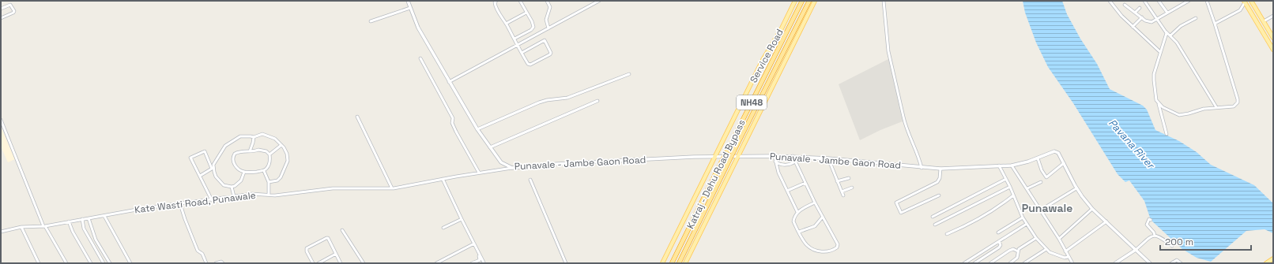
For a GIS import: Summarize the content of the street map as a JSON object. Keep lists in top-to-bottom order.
{
  "streets": {
    "highway": ["NH48", "Katraj - Dehu Road Bypass"],
    "main road": ["Service Road"],
    "street": ["Punavale - Jambe Gaon Road", "Kate Wasti Road, Punawale"]
  },
  "crossings": [
    ["Service Road", "Punavale - Jambe Gaon Road"],
    ["Punavale - Jambe Gaon Road", "Kate Wasti Road, Punawale"]
  ],
  "districts": ["Punawale"],
  "water": ["Pavana River"],
  "scale_bar": "200 m"
}
